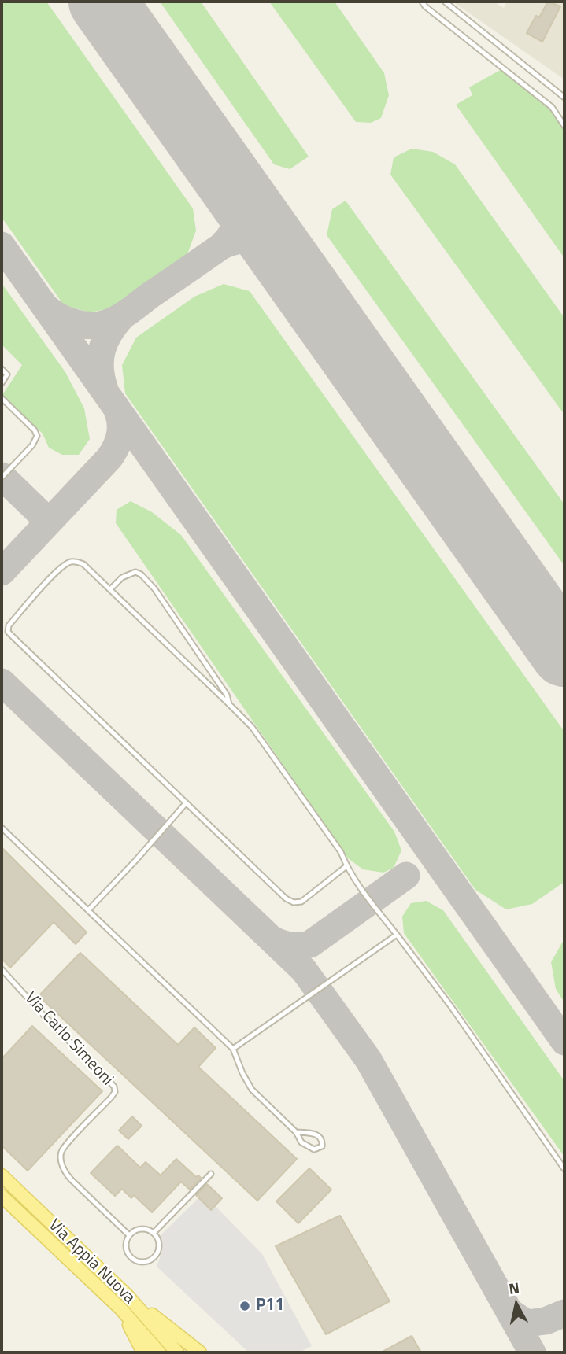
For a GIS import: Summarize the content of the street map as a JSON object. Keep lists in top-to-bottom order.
{
  "streets": {
    "main road": ["Via Appia Nuova"],
    "lane": ["Via Carlo Simeoni"]
  },
  "places": ["P11"],
  "north": "top"
}
